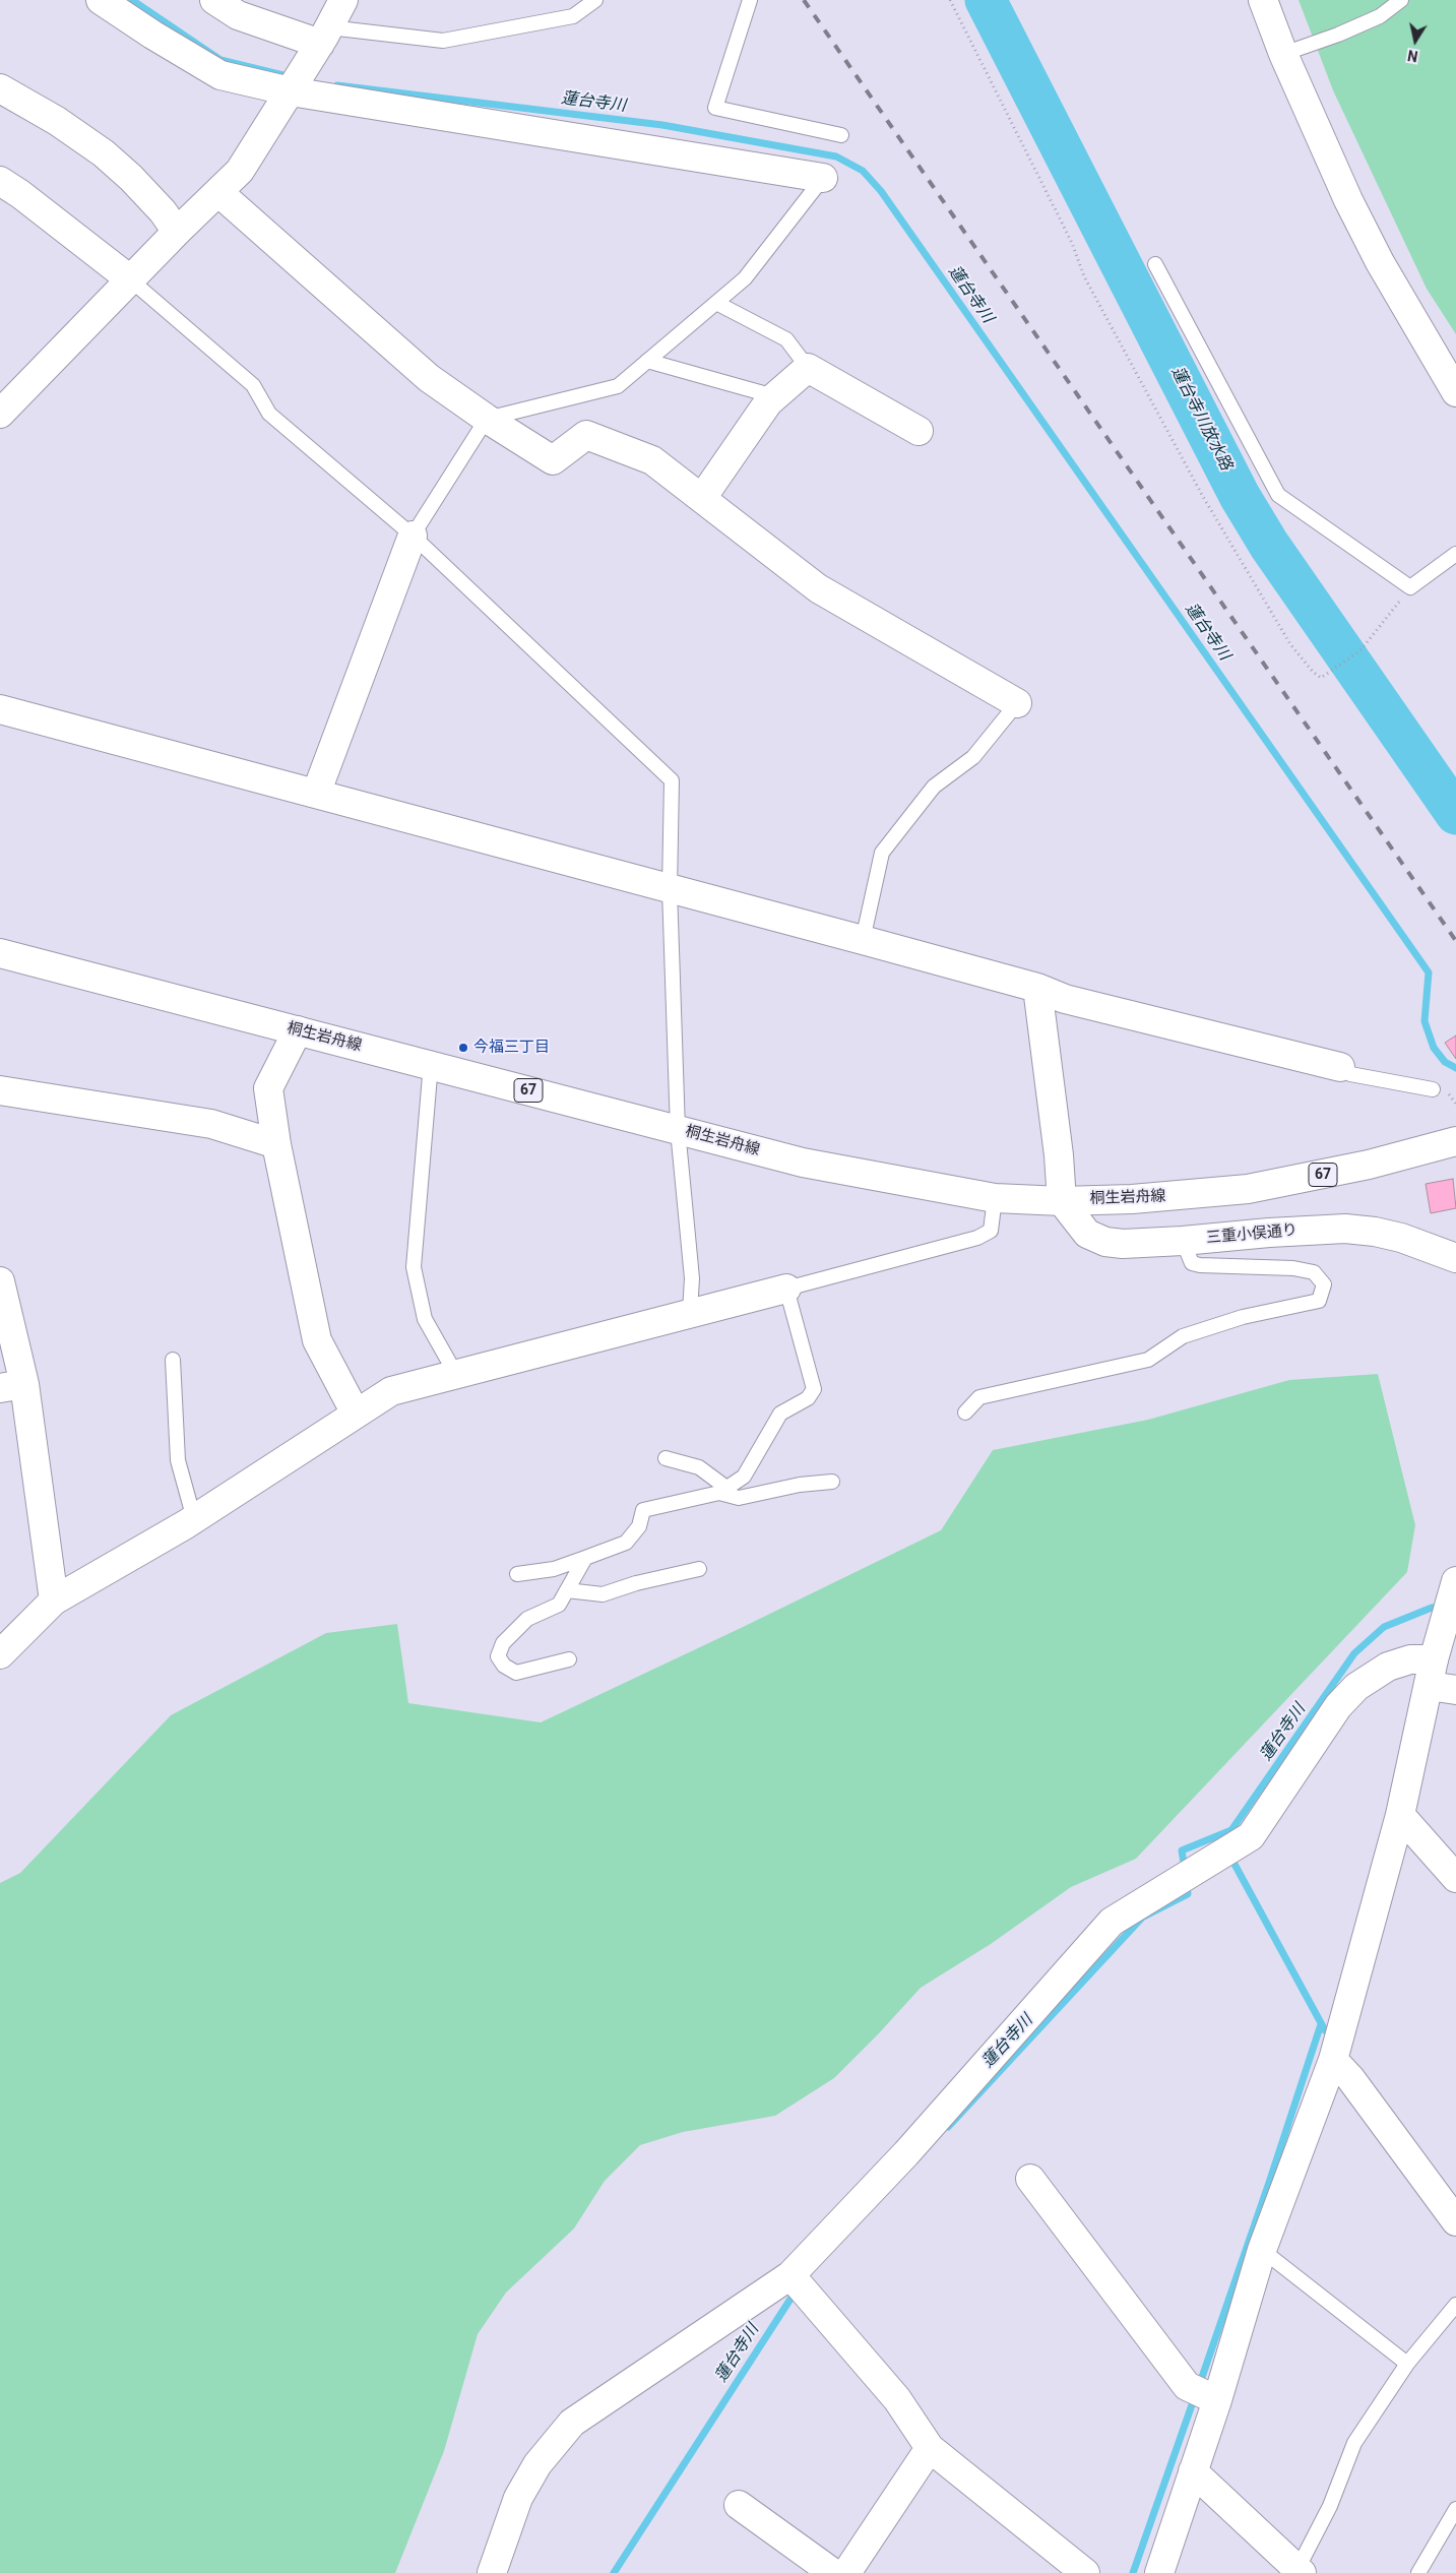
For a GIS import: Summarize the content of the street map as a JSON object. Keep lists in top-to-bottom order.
{
  "streets": {
    "street": ["桐生岩舟線", "67", "三重小俣通り"]
  },
  "crossings": [
    ["桐生岩舟線", "三重小俣通り"]
  ],
  "water": ["蓮台寺川", "蓮台寺川放水路"],
  "places": ["今福三丁目"],
  "north": "bottom"
}
